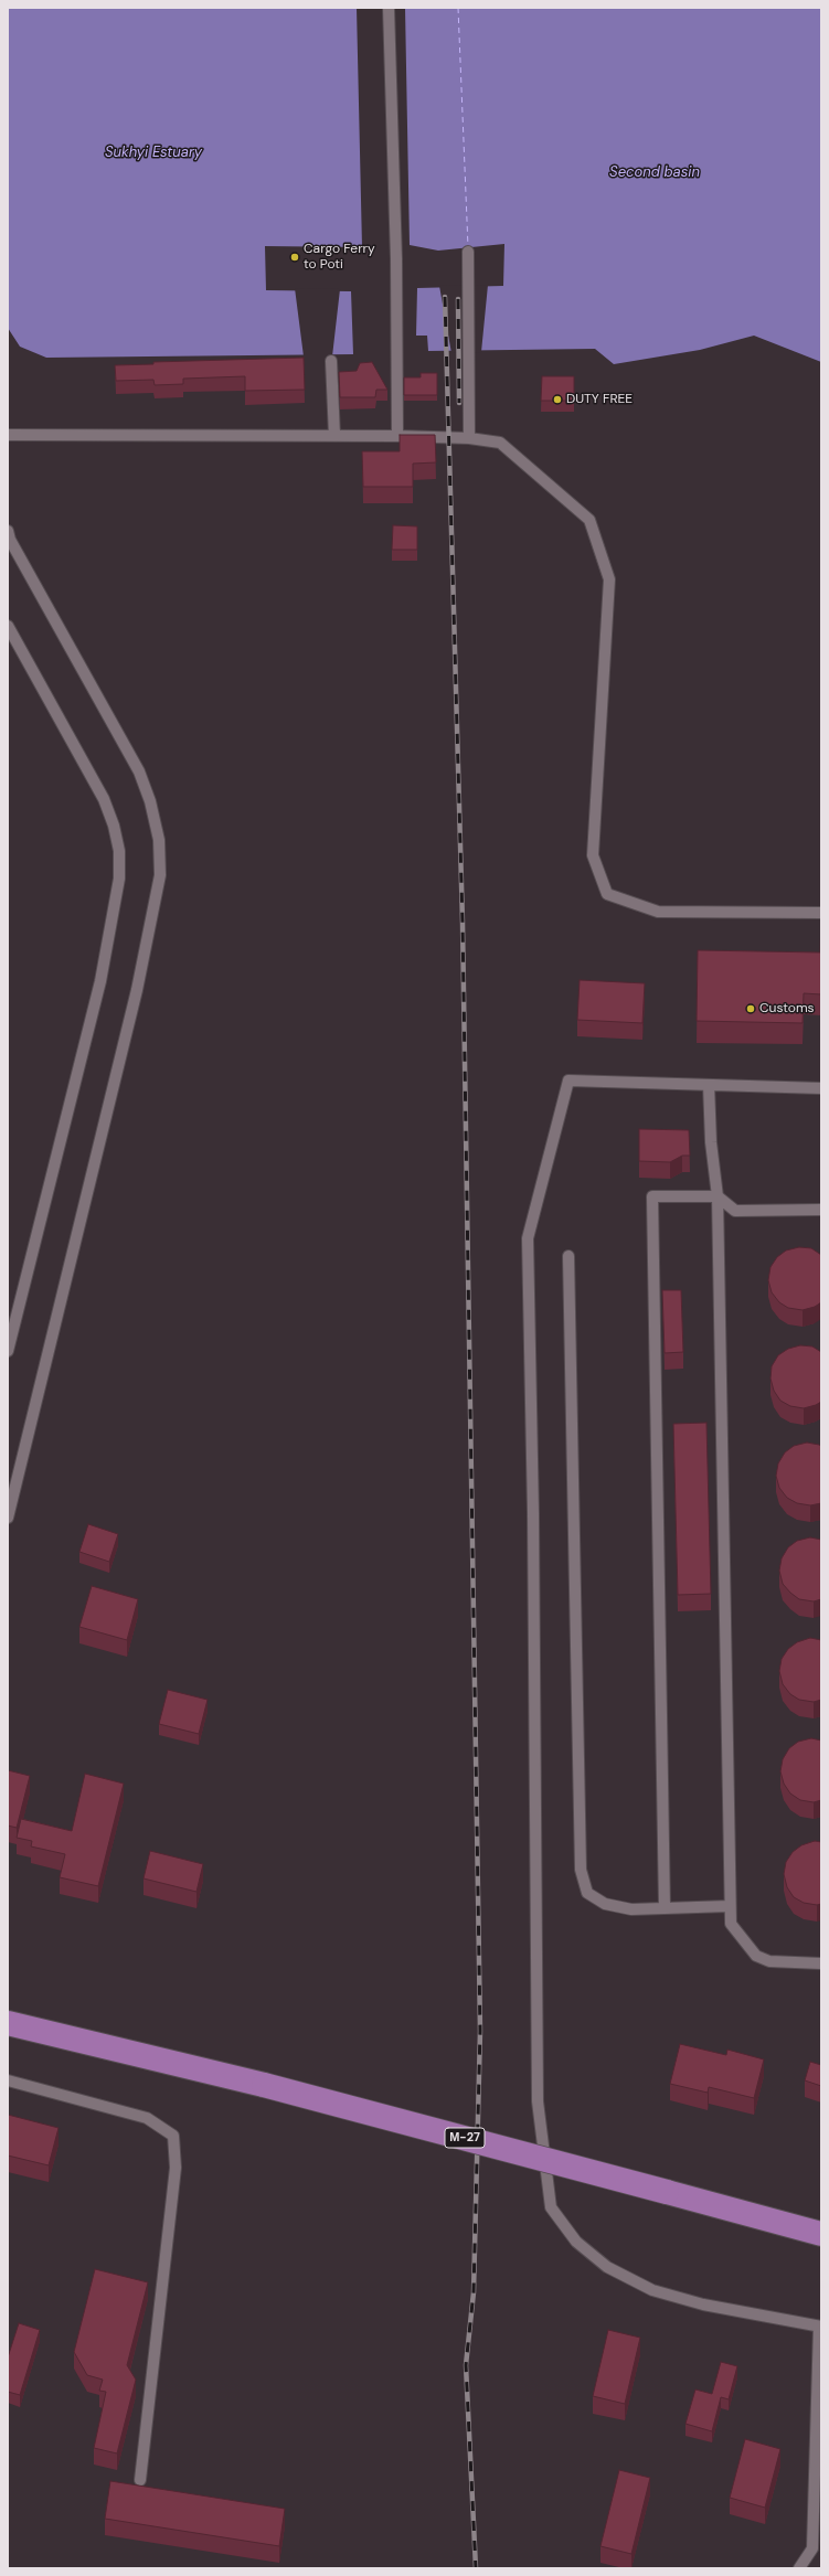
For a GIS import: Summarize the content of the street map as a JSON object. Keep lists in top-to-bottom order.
{
  "streets": {
    "main road": ["М-27"]
  },
  "water": ["Sukhyi Estuary", "Second basin"],
  "places": ["Cargo Ferry to Poti", "DUTY FREE", "Customs"]
}
